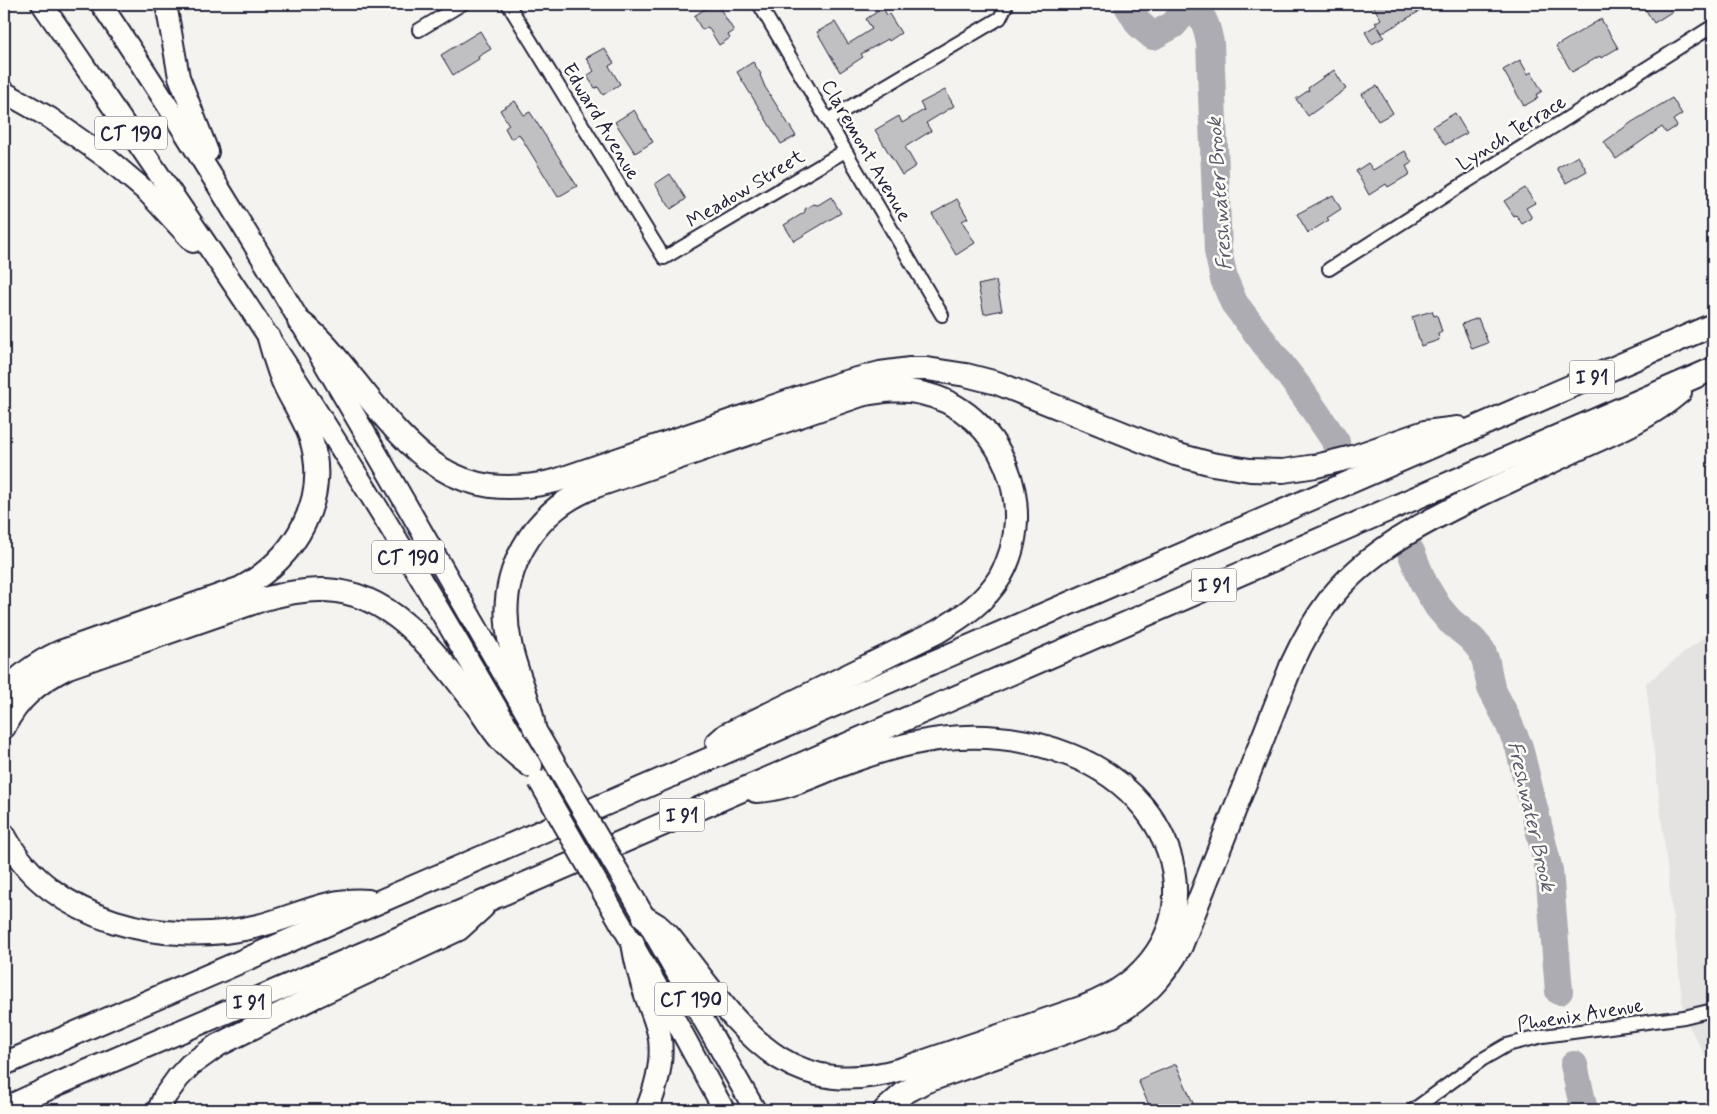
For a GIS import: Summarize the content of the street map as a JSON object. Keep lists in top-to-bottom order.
{
  "streets": {
    "highway": ["I 91"],
    "main road": ["CT 190"],
    "street": [
      "Edward Avenue",
      "Lynch Terrace",
      "Claremont Avenue",
      "Meadow Street",
      "Phoenix Avenue"
    ]
  },
  "crossings": [
    ["Edward Avenue", "Meadow Street"],
    ["Claremont Avenue", "Meadow Street"]
  ],
  "water": ["Freshwater Brook"]
}
